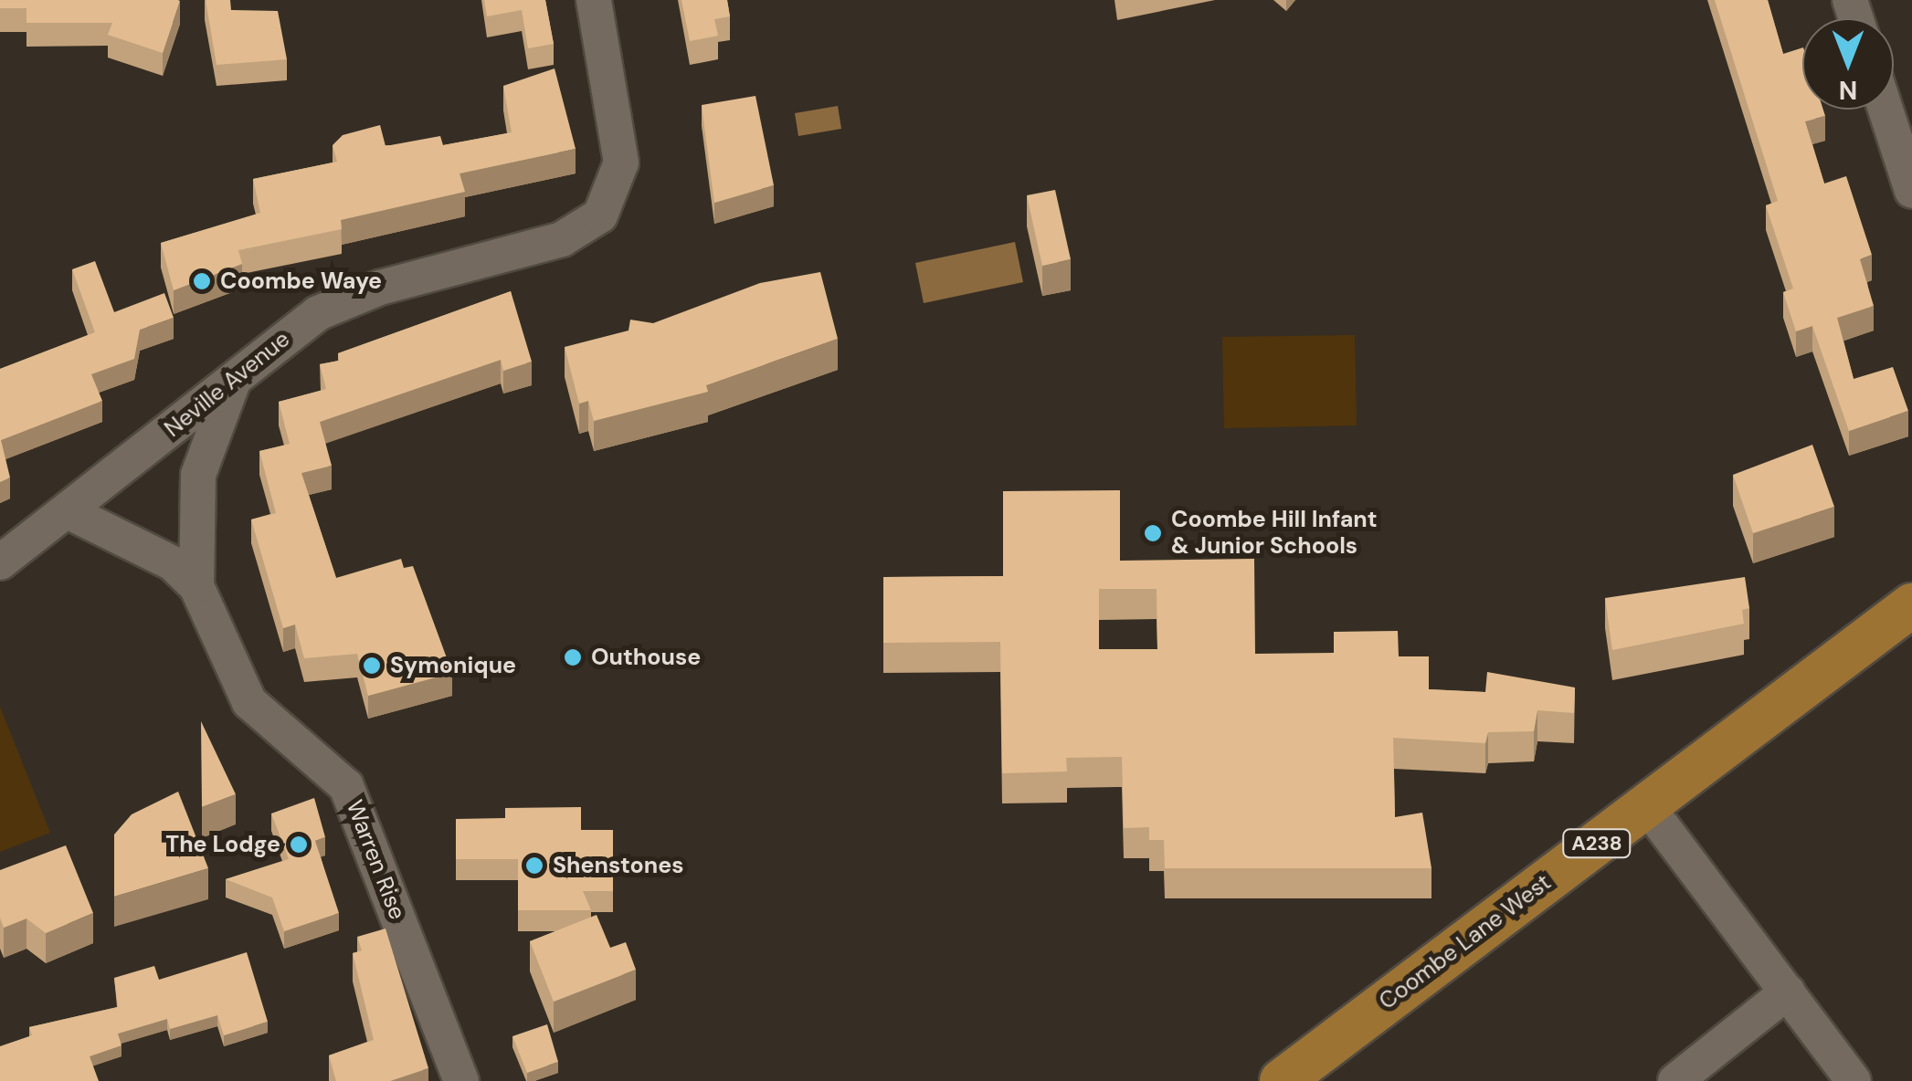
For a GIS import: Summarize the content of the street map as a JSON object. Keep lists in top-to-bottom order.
{
  "streets": {
    "main road": ["A238", "Coombe Lane West"],
    "street": ["Neville Avenue", "Warren Rise"]
  },
  "crossings": [
    ["Neville Avenue", "Warren Rise"]
  ],
  "places": [
    "Coombe Waye",
    "Coombe Hill Infant & Junior Schools",
    "Outhouse",
    "Symonique",
    "The Lodge",
    "Shenstones"
  ],
  "north": "bottom"
}
